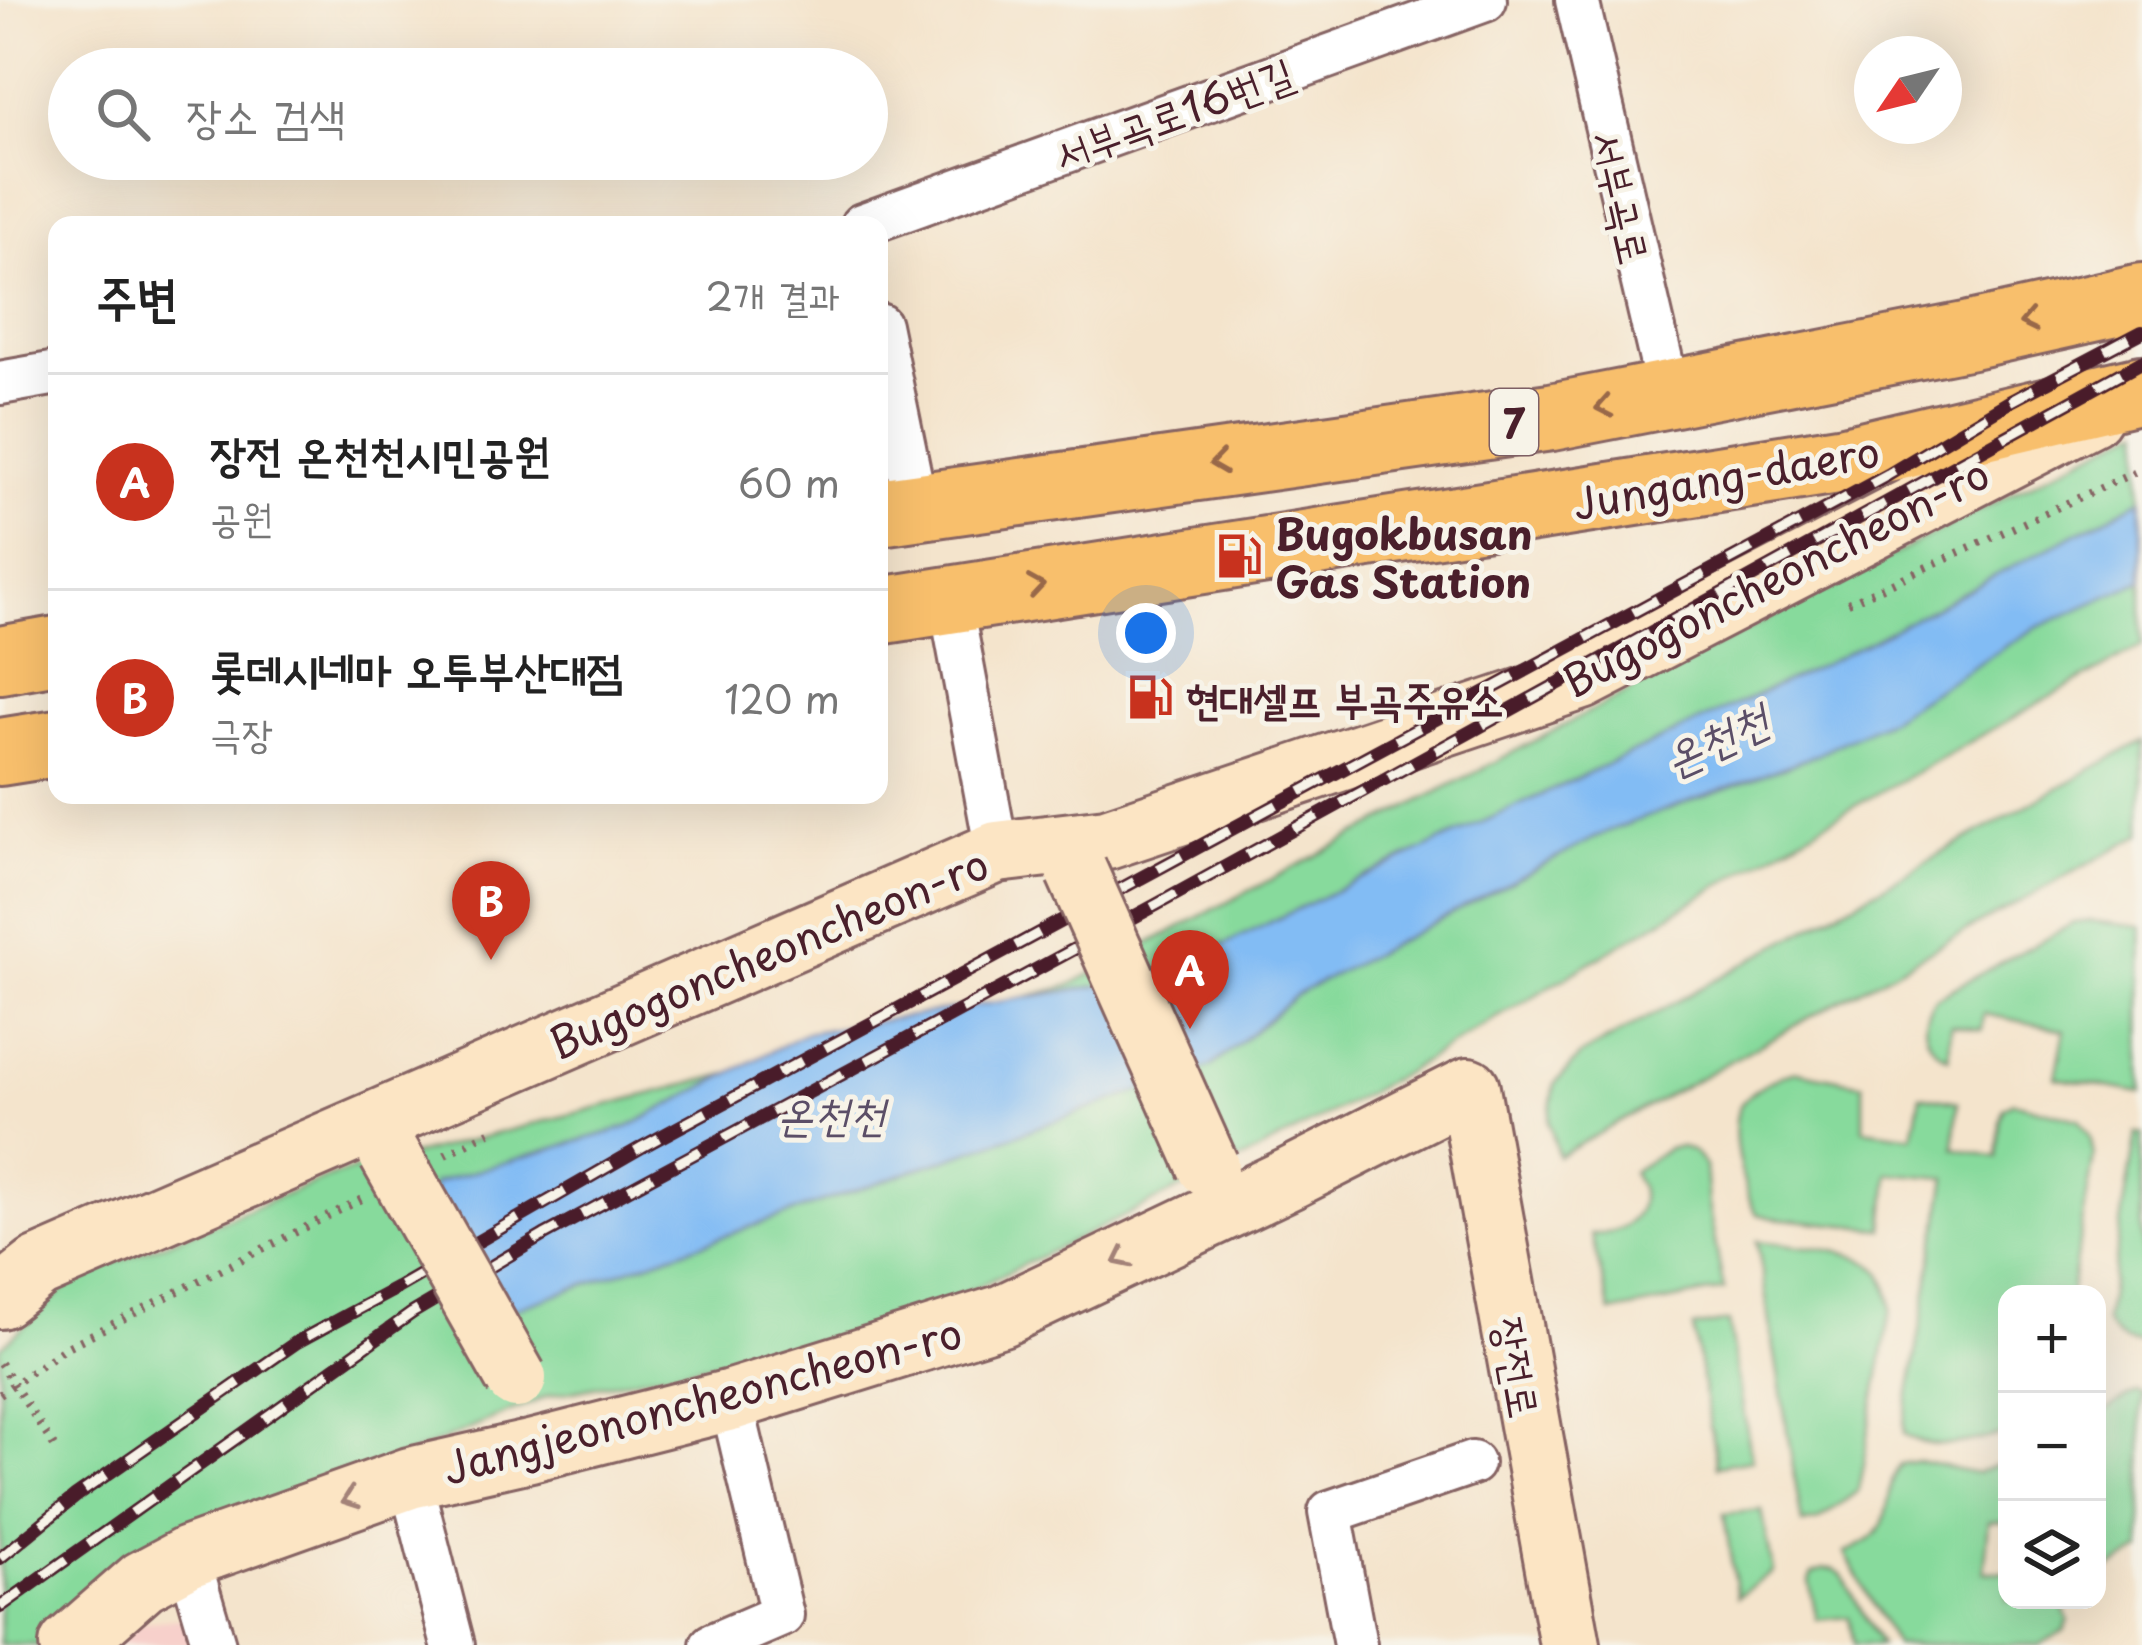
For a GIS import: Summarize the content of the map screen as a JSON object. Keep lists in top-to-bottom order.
{
  "streets": {
    "main road": [
      "7",
      "Jungang-daero",
      "Bugogoncheoncheon-ro",
      "장전로",
      "Jangjeononcheoncheon-ro"
    ],
    "street": ["서부곡로16번길", "서부곡로"]
  },
  "crossings": [
    ["서부곡로", "7"],
    ["Jungang-daero", "Bugogoncheoncheon-ro"],
    ["장전로", "Jangjeononcheoncheon-ro"]
  ],
  "one_way": ["Jangjeononcheoncheon-ro"],
  "water": ["온천천"],
  "places": {
    "fuel station": ["Bugokbusan Gas Station", "현대셀프 부곡주유소"]
  },
  "north": "bottom left",
  "page": {
    "search": "장소 검색",
    "heading": ["주변", "2개 결과"],
    "list": [
      {
        "mark": "A",
        "name": "장전 온천천시민공원",
        "note": "공원",
        "value": "60 m"
      },
      {
        "mark": "B",
        "name": "롯데시네마 오투부산대점",
        "note": "극장",
        "value": "120 m"
      }
    ],
    "pins": ["B", "A"],
    "map_buttons": ["+", "−"]
  }
}
